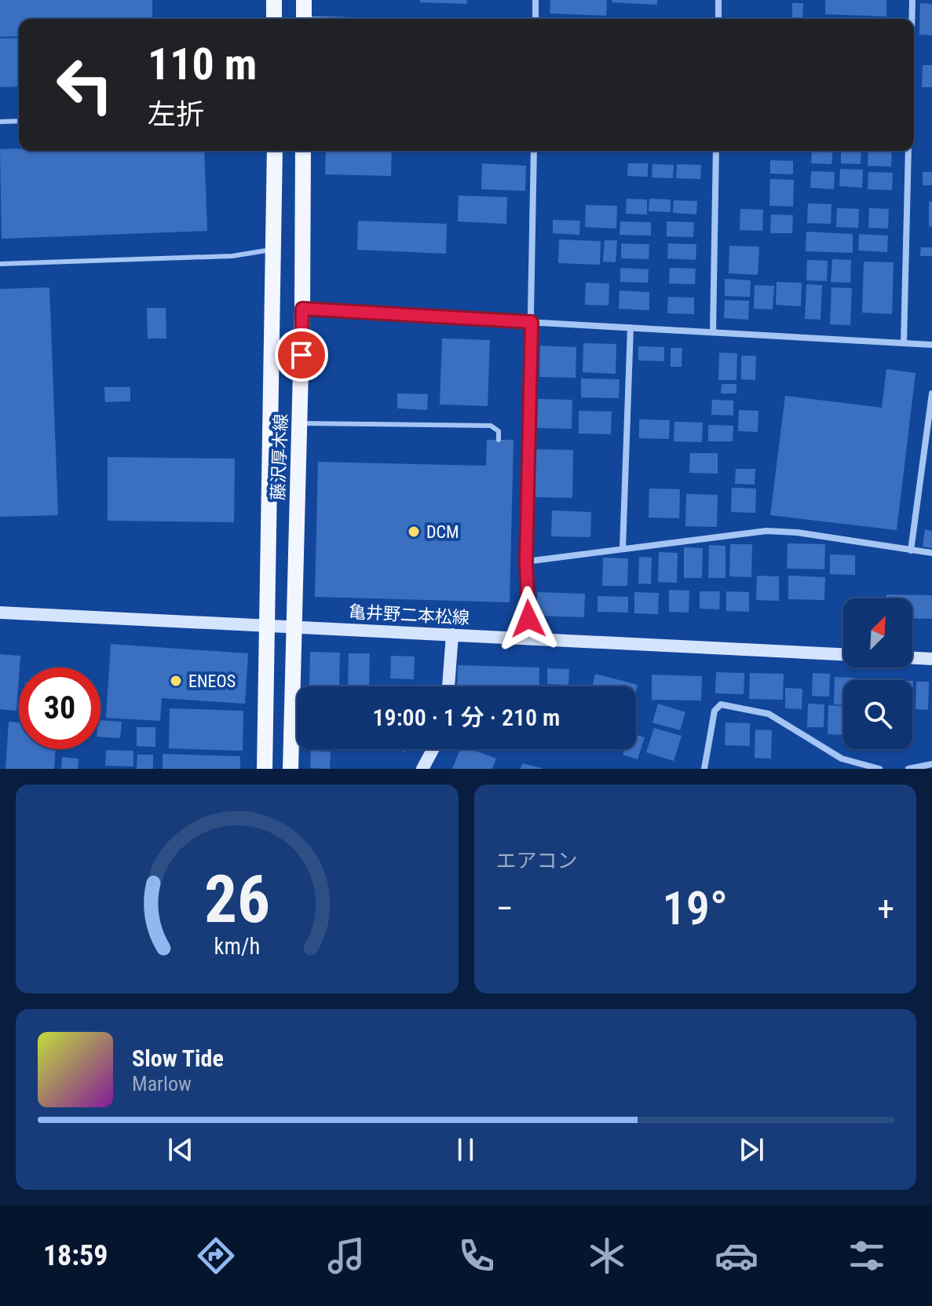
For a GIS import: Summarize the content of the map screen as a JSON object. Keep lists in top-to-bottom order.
{
  "streets": {
    "main road": ["藤沢厚木線"],
    "street": ["亀井野二本松線"]
  },
  "crossings": [
    ["藤沢厚木線", "亀井野二本松線"]
  ],
  "places": ["DCM", "ENEOS"],
  "north": "top right",
  "page": {
    "turn": ["110 m", "左折"],
    "limit": "30",
    "trip": "19:00 · 1 分 · 210 m",
    "tile": "エアコン",
    "heat": ["−", "19°", "+"],
    "song": ["Slow Tide", "Marlow"],
    "tabs": "18:59",
    "gauge": ["26", "km/h"]
  }
}
